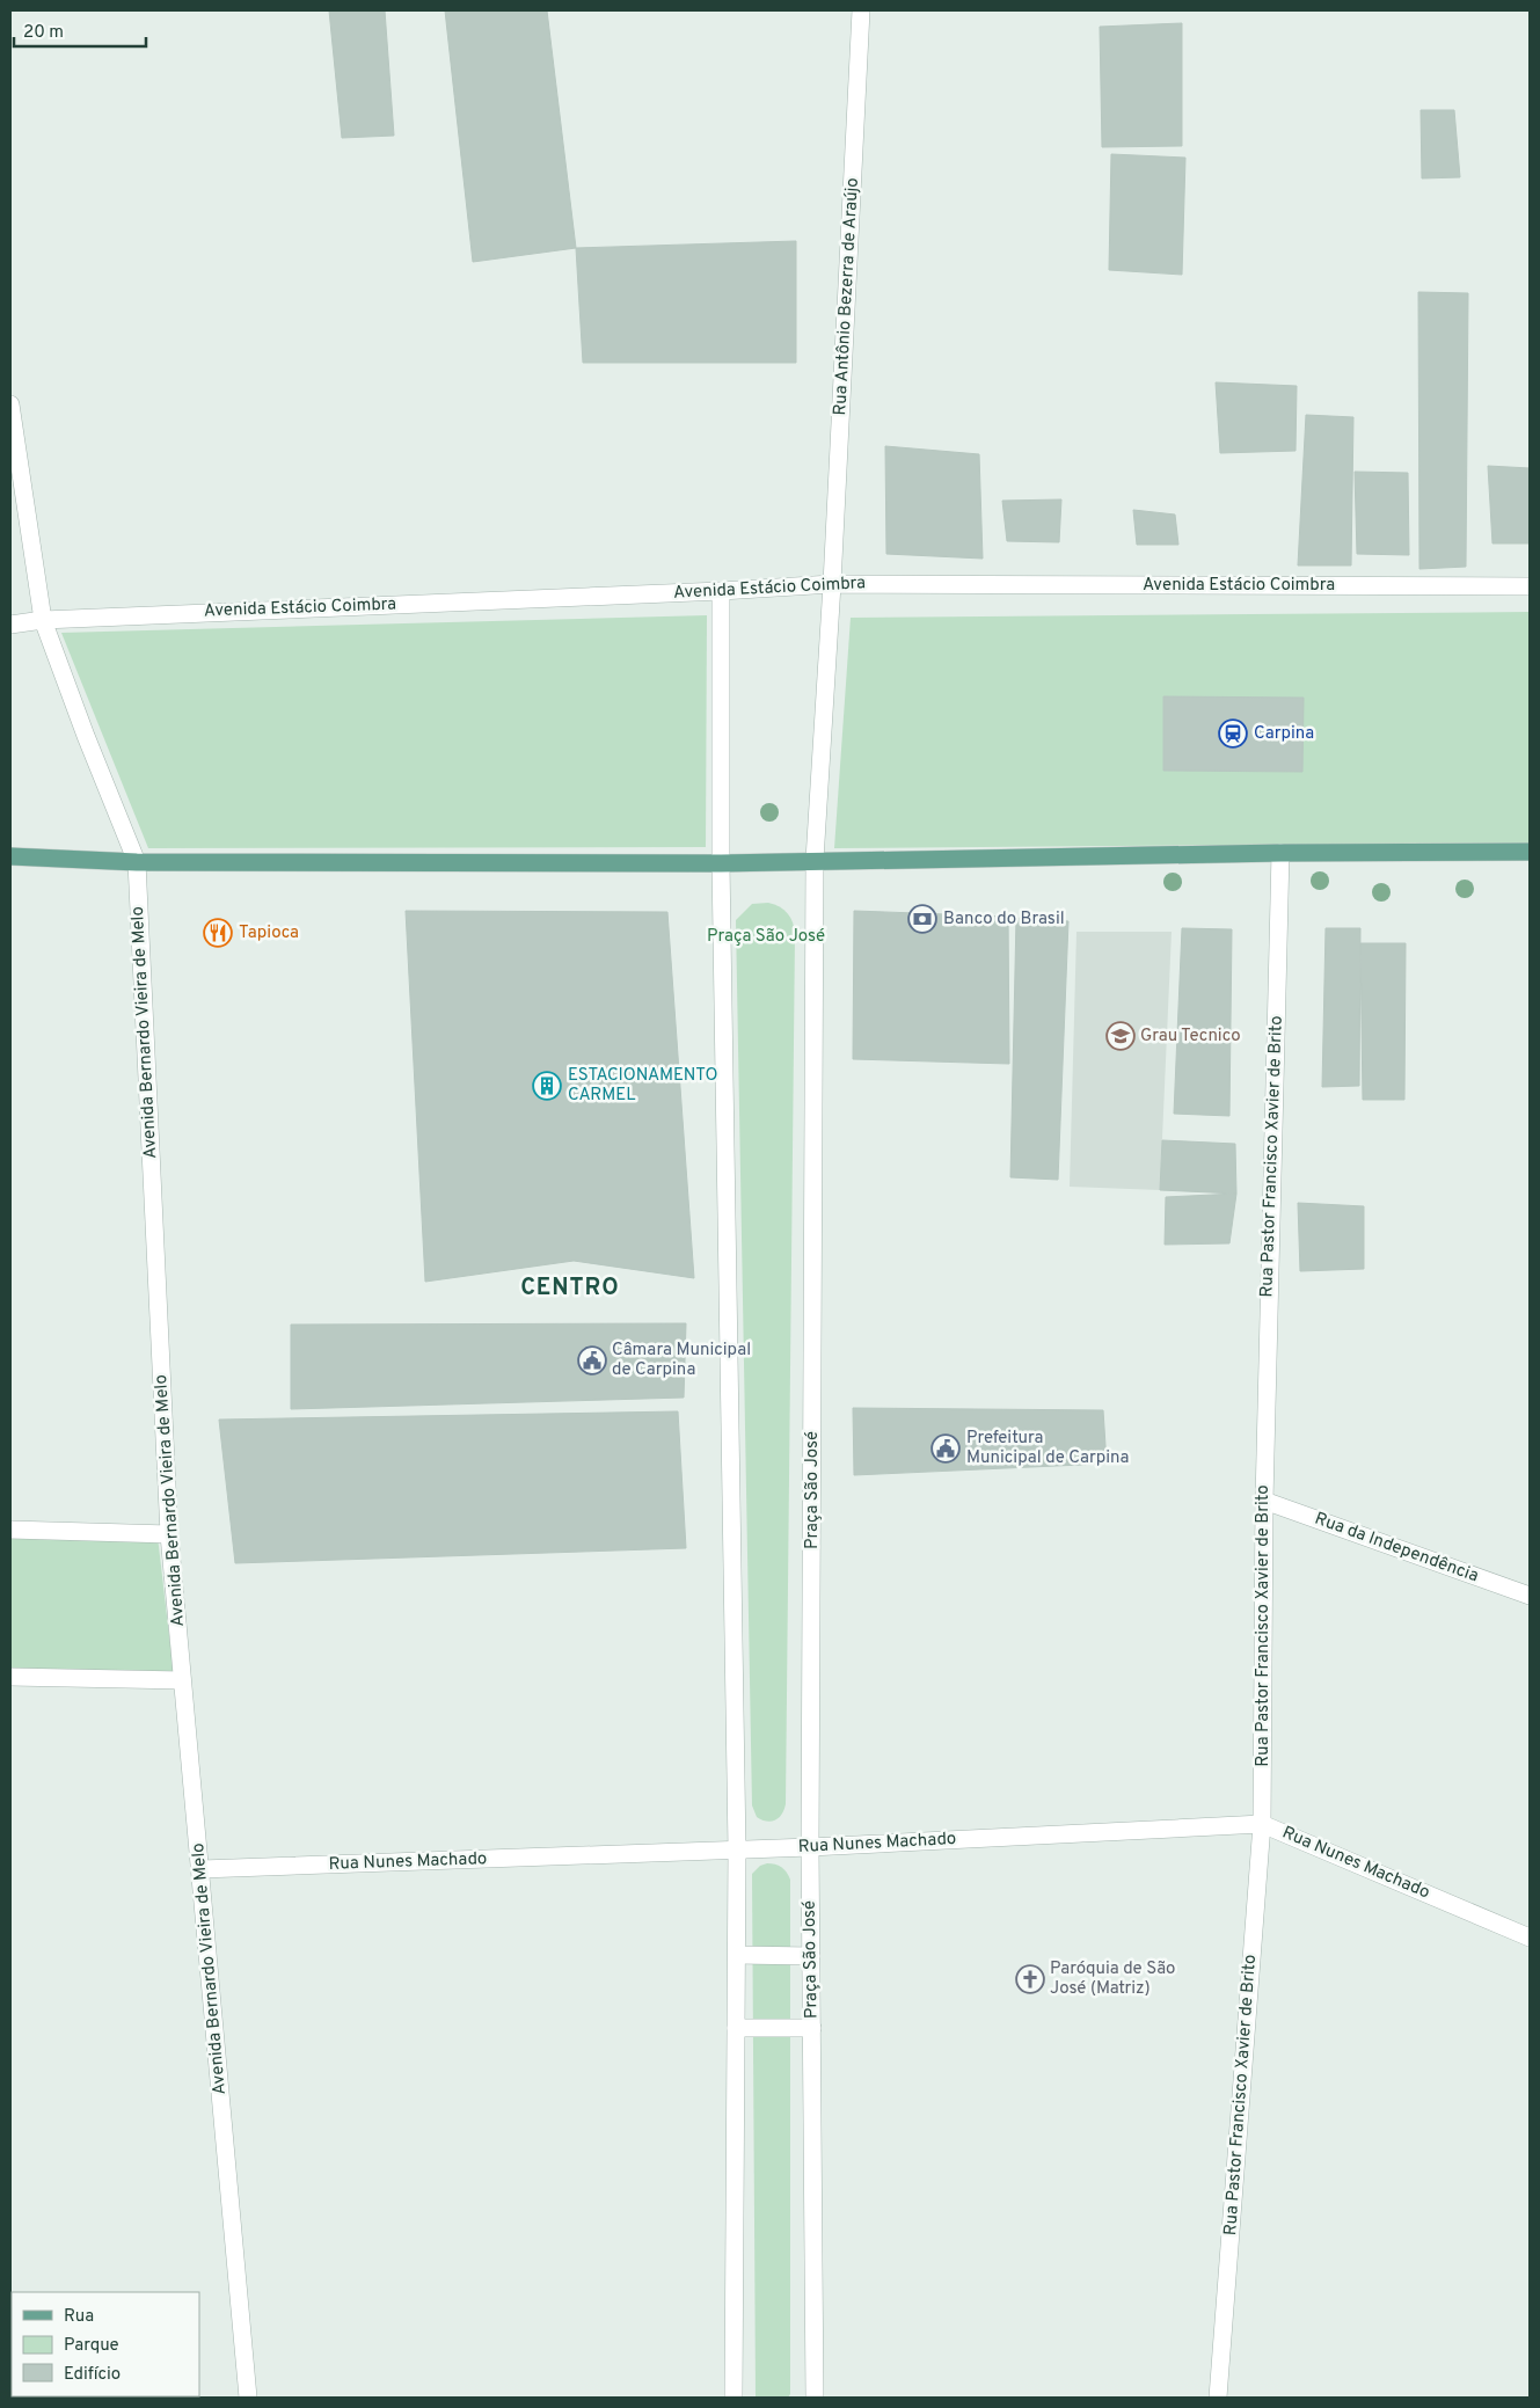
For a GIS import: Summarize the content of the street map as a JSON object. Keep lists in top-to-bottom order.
{
  "streets": {
    "street": [
      "Rua Antônio Bezerra de Araújo",
      "Avenida Estácio Coimbra",
      "Avenida Bernardo Vieira de Melo",
      "Rua Pastor Francisco Xavier de Brito",
      "Praça São José",
      "Rua da Independência",
      "Rua Nunes Machado"
    ]
  },
  "crossings": [
    ["Rua Antônio Bezerra de Araújo", "Avenida Estácio Coimbra"],
    ["Rua Antônio Bezerra de Araújo", "Praça São José"],
    ["Avenida Estácio Coimbra", "Avenida Bernardo Vieira de Melo"],
    ["Avenida Estácio Coimbra", "Praça São José"],
    ["Avenida Bernardo Vieira de Melo", "Rua Nunes Machado"],
    ["Rua Pastor Francisco Xavier de Brito", "Rua da Independência"],
    ["Rua Pastor Francisco Xavier de Brito", "Rua Nunes Machado"],
    ["Praça São José", "Rua Nunes Machado"]
  ],
  "districts": ["CENTRO"],
  "parks": ["Praça São José"],
  "places": {
    "station": ["Carpina"],
    "bank": ["Banco do Brasil"],
    "restaurant": ["Tapioca"],
    "school or university": ["Grau Tecnico"],
    "building": ["ESTACIONAMENTO CARMEL"],
    "public building": ["Câmara Municipal de Carpina", "Prefeitura Municipal de Carpina"],
    "church": ["Paróquia de São José (Matriz)"]
  },
  "legend": ["Rua", "Parque", "Edifício"],
  "scale_bar": "20 m"
}
